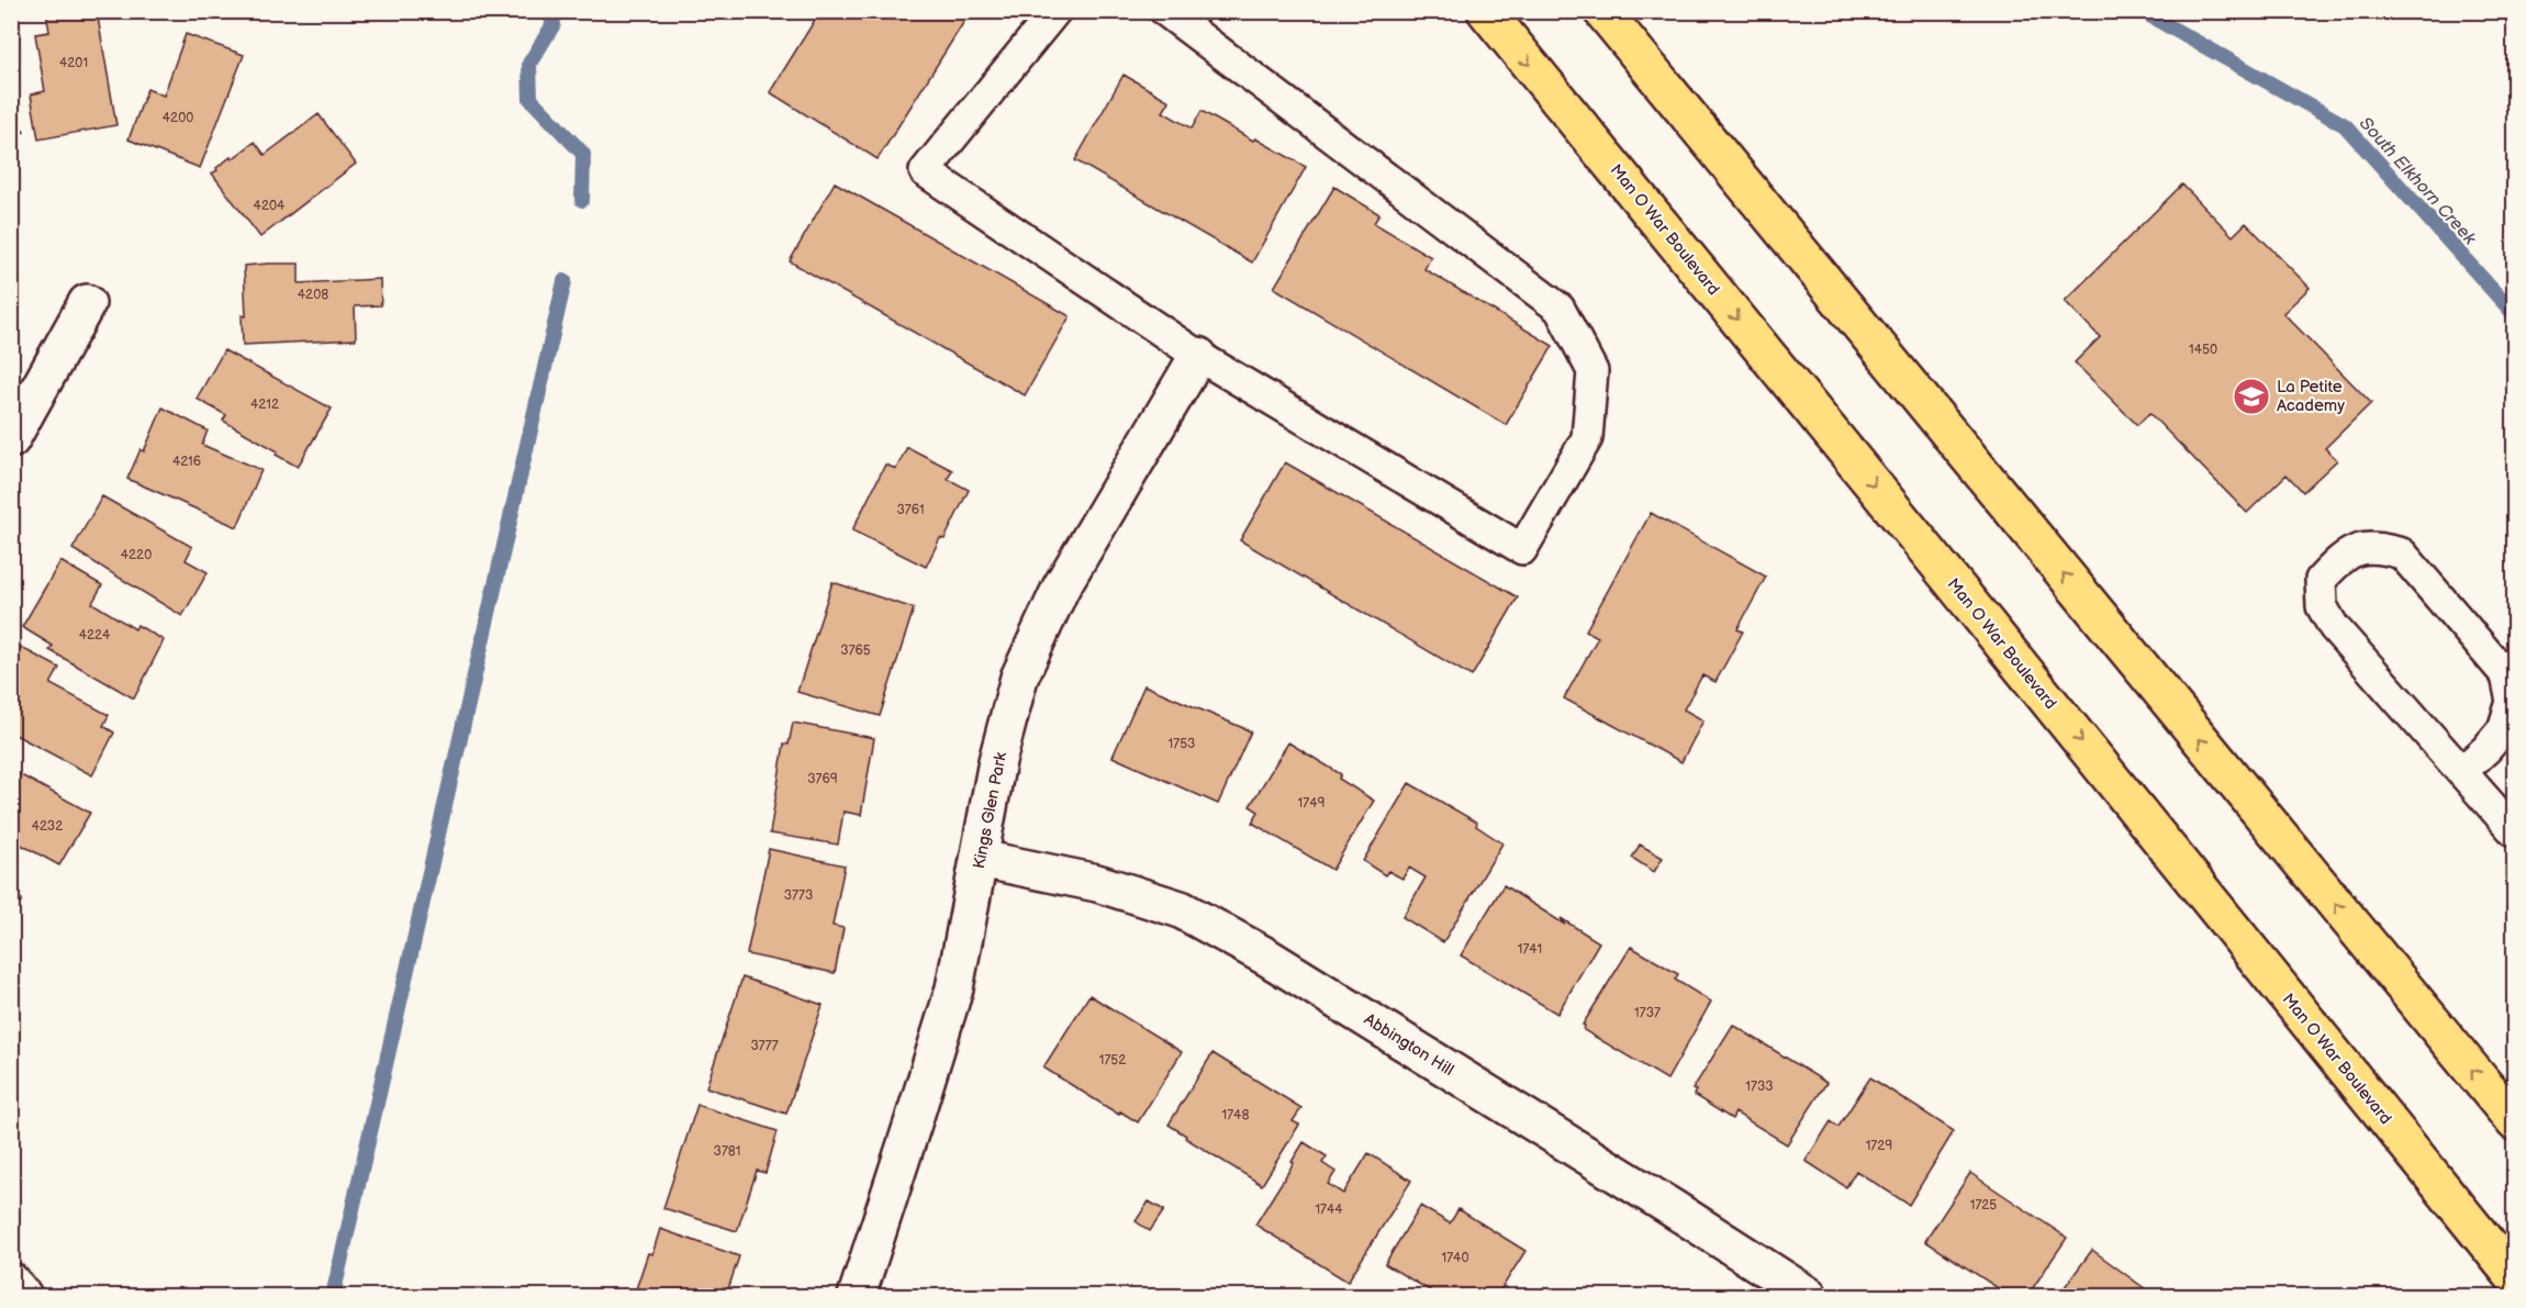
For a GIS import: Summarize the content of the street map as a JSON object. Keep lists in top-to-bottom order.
{
  "streets": {
    "main road": ["Man O War Boulevard"],
    "street": ["Kings Glen Park", "Abbington Hill"]
  },
  "crossings": [
    ["Kings Glen Park", "Abbington Hill"]
  ],
  "water": ["South Elkhorn Creek"],
  "places": {
    "school or university": ["La Petite Academy"]
  },
  "house_numbers": [
    "4201",
    "4200",
    "4204",
    "4208",
    "1450",
    "4212",
    "4216",
    "3761",
    "4220",
    "4224",
    "3765",
    "1753",
    "3769",
    "1749",
    "4232",
    "3773",
    "1741",
    "1737",
    "3777",
    "1752",
    "1733",
    "1748",
    "1729",
    "3781",
    "1725",
    "1744",
    "1740"
  ]
}
